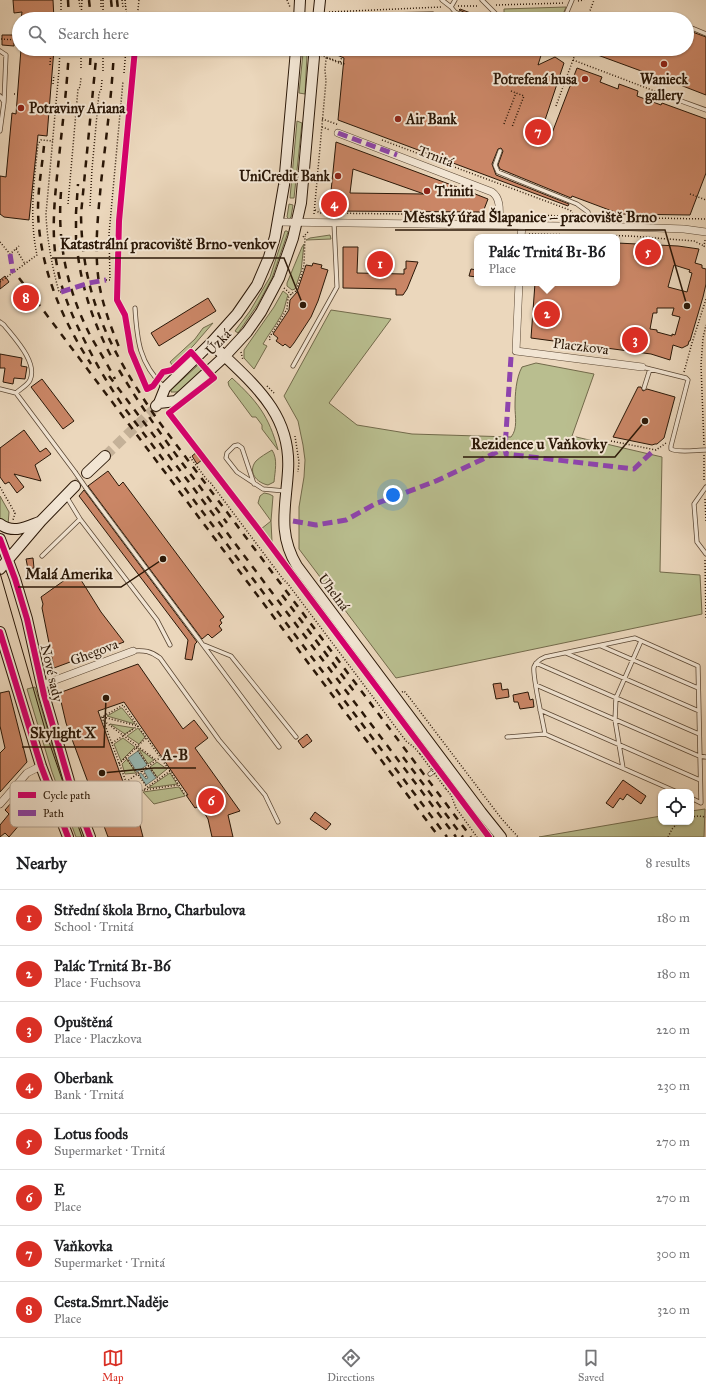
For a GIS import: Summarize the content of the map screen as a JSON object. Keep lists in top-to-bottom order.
{
  "streets": {
    "main road": ["Úzká", "Uhelná", "Nové sady"],
    "street": ["Trnitá", "Placzkova", "Ghegova"]
  },
  "crossings": [
    ["Úzká", "Uhelná"],
    ["Ghegova", "Nové sady"]
  ],
  "places": [
    "Wanieck gallery",
    "Potrefená husa",
    "Potraviny Ariana",
    "Air Bank",
    "UniCredit Bank",
    "Triniti",
    "Katastrální pracoviště Brno-venkov",
    "Městský úřad Šlapanice – pracoviště Brno",
    "Rezidence u Vaňkovky",
    "Malá Amerika",
    "Skylight X",
    "A-B"
  ],
  "legend": ["Cycle path", "Path"],
  "page": {
    "search": "Search here",
    "pins": [
      "7",
      "4",
      "5",
      "1",
      "8",
      "2",
      "3",
      "6"
    ],
    "popup": ["Palác Trnitá B1-B6", "Place"],
    "heading": ["Nearby", "8 results"],
    "list": [
      {
        "mark": "1",
        "name": "Střední škola Brno, Charbulova",
        "note": "School · Trnitá",
        "value": "180 m"
      },
      {
        "mark": "2",
        "name": "Palác Trnitá B1-B6",
        "note": "Place · Fuchsova",
        "value": "180 m"
      },
      {
        "mark": "3",
        "name": "Opuštěná",
        "note": "Place · Placzkova",
        "value": "220 m"
      },
      {
        "mark": "4",
        "name": "Oberbank",
        "note": "Bank · Trnitá",
        "value": "230 m"
      },
      {
        "mark": "5",
        "name": "Lotus foods",
        "note": "Supermarket · Trnitá",
        "value": "270 m"
      },
      {
        "mark": "6",
        "name": "E",
        "note": "Place",
        "value": "270 m"
      },
      {
        "mark": "7",
        "name": "Vaňkovka",
        "note": "Supermarket · Trnitá",
        "value": "300 m"
      },
      {
        "mark": "8",
        "name": "Cesta.Smrt.Naděje",
        "note": "Place",
        "value": "320 m"
      }
    ],
    "nav": ["Map", "Directions", "Saved"]
  }
}
